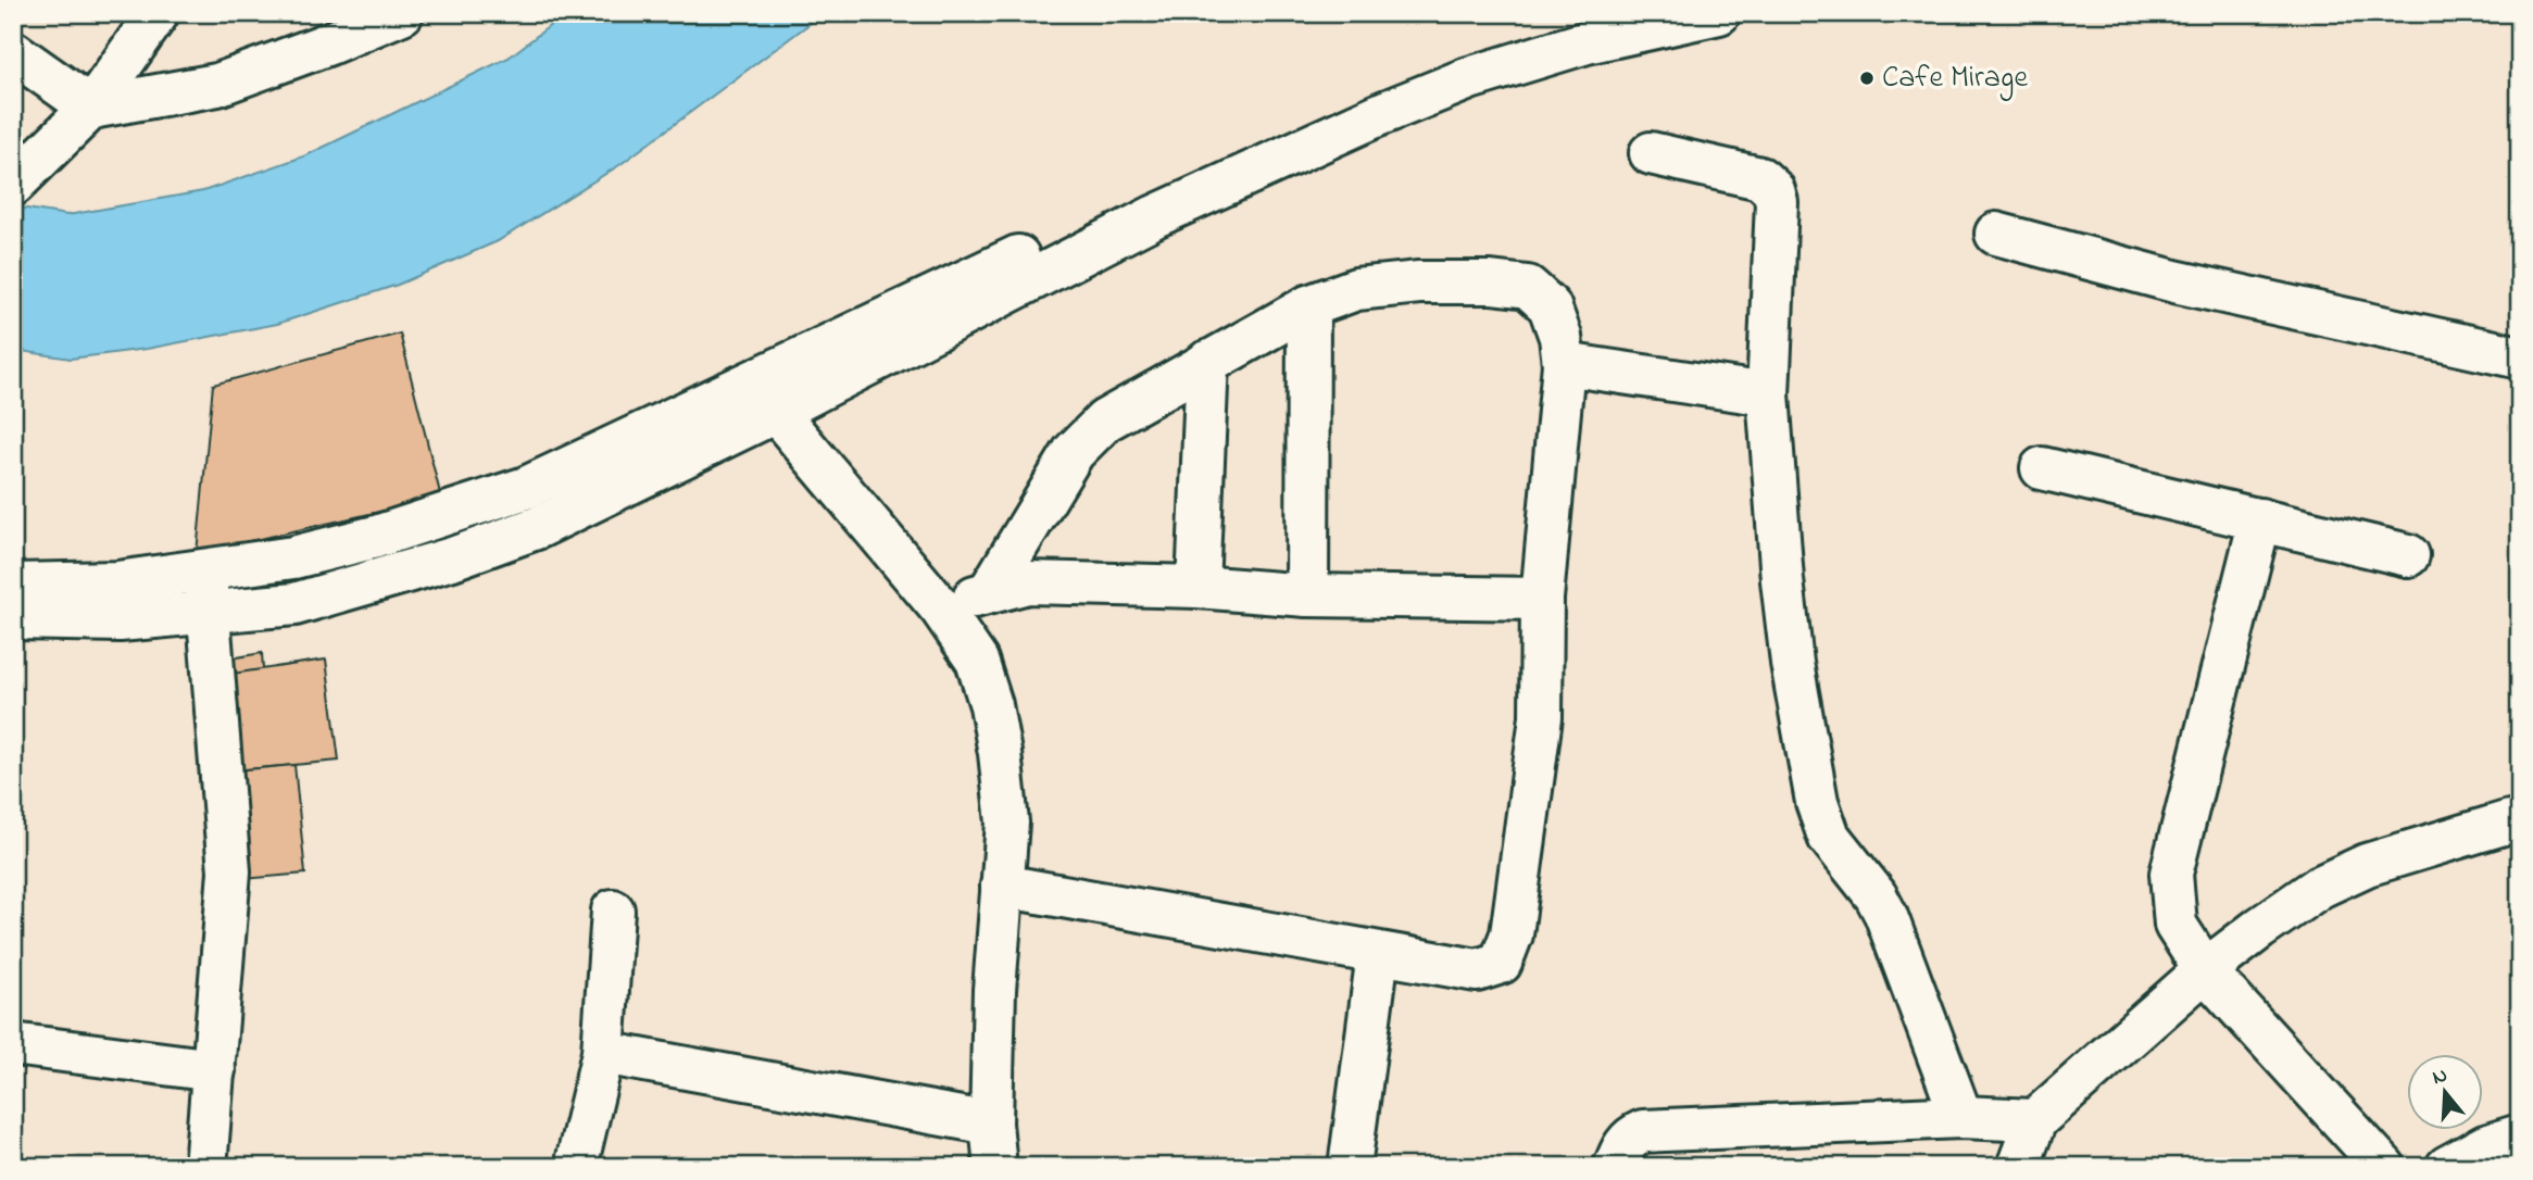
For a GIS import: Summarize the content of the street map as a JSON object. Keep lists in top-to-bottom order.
{
  "places": ["Cafe Mirage"],
  "north": "top"
}
